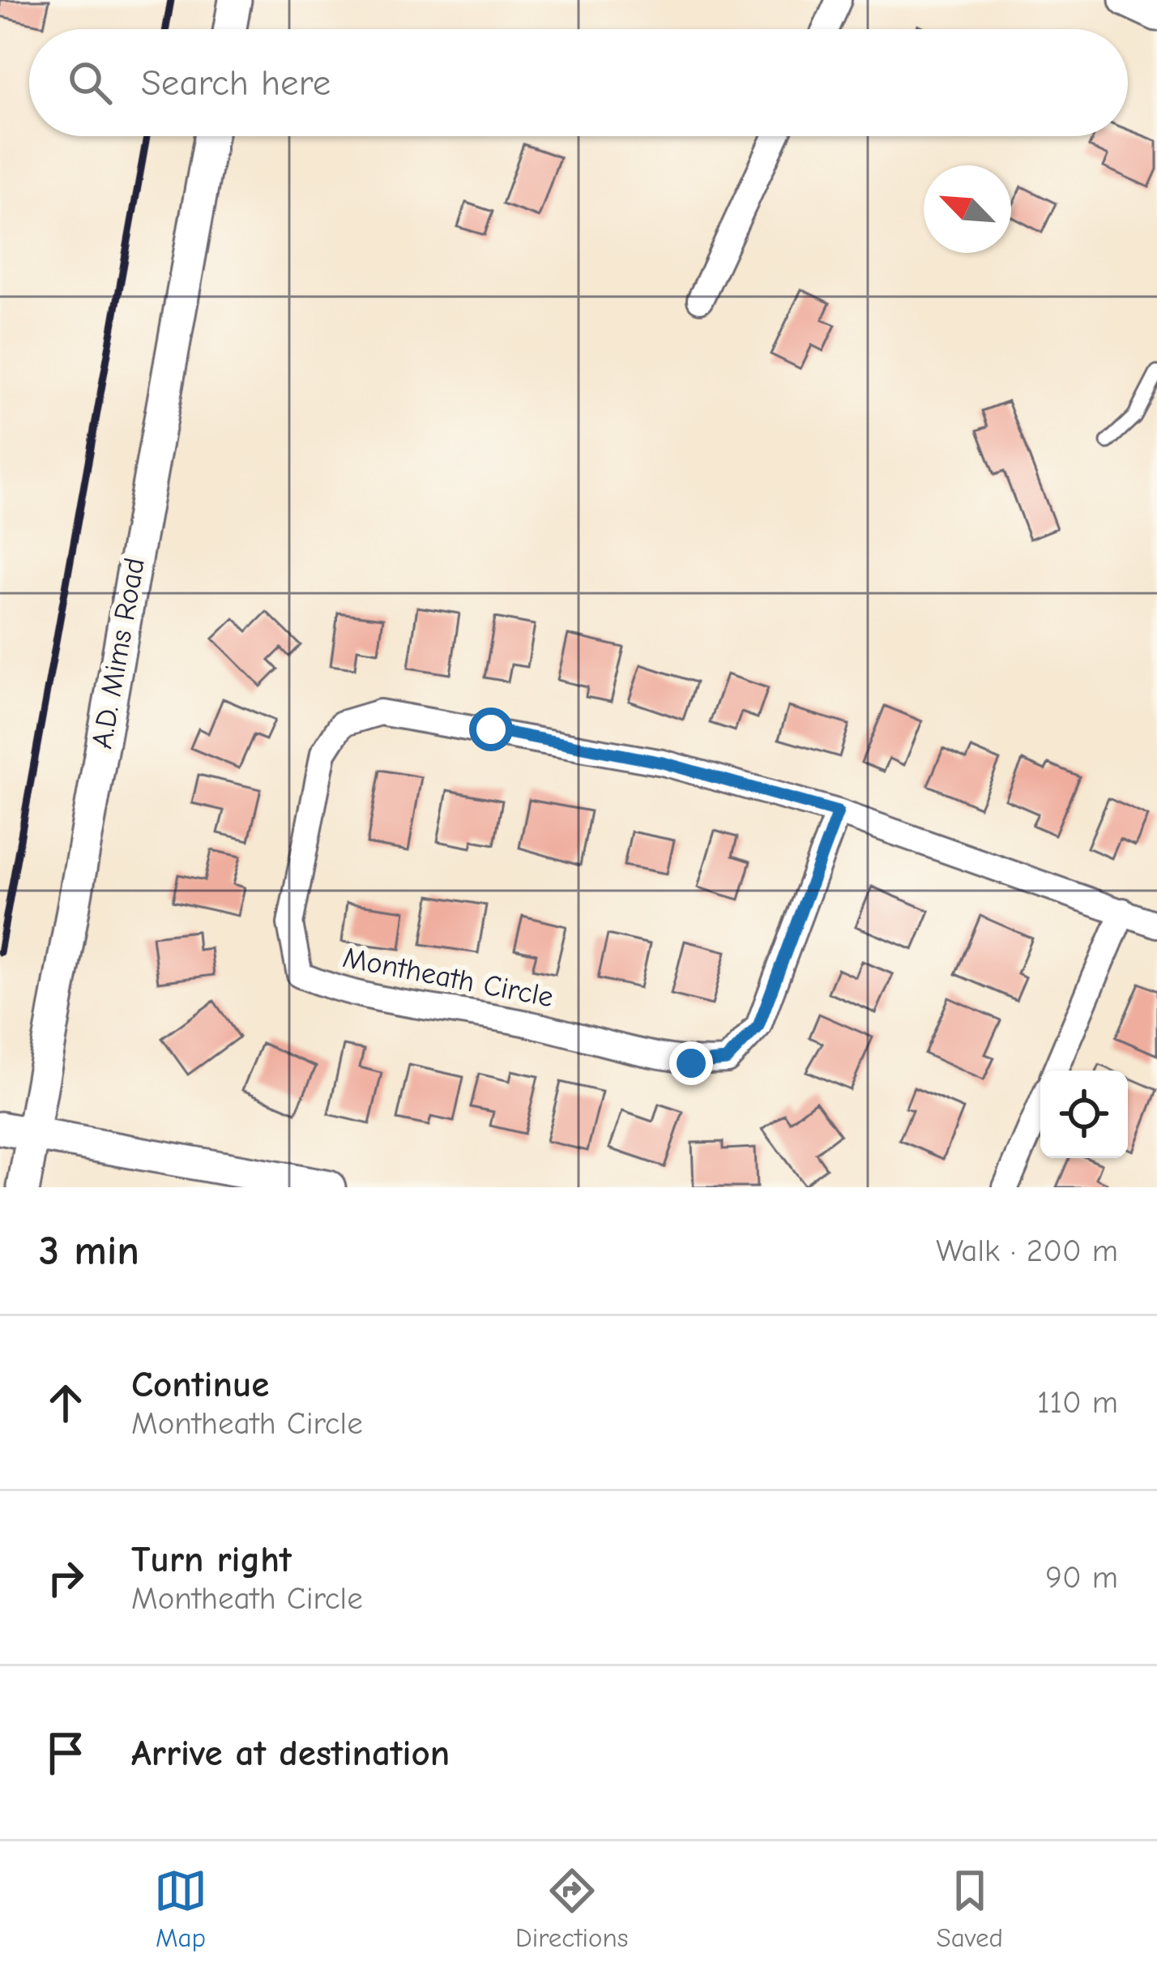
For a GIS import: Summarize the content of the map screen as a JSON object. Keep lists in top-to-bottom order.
{
  "streets": {
    "street": ["A.D. Mims Road", "Montheath Circle"]
  },
  "north": "top left",
  "page": {
    "search": "Search here",
    "heading": ["3 min", "Walk · 200 m"],
    "list": [
      ["Continue", "Montheath Circle", "110 m"],
      ["Turn right", "Montheath Circle", "90 m"],
      "Arrive at destination"
    ],
    "nav": ["Map", "Directions", "Saved"]
  }
}
